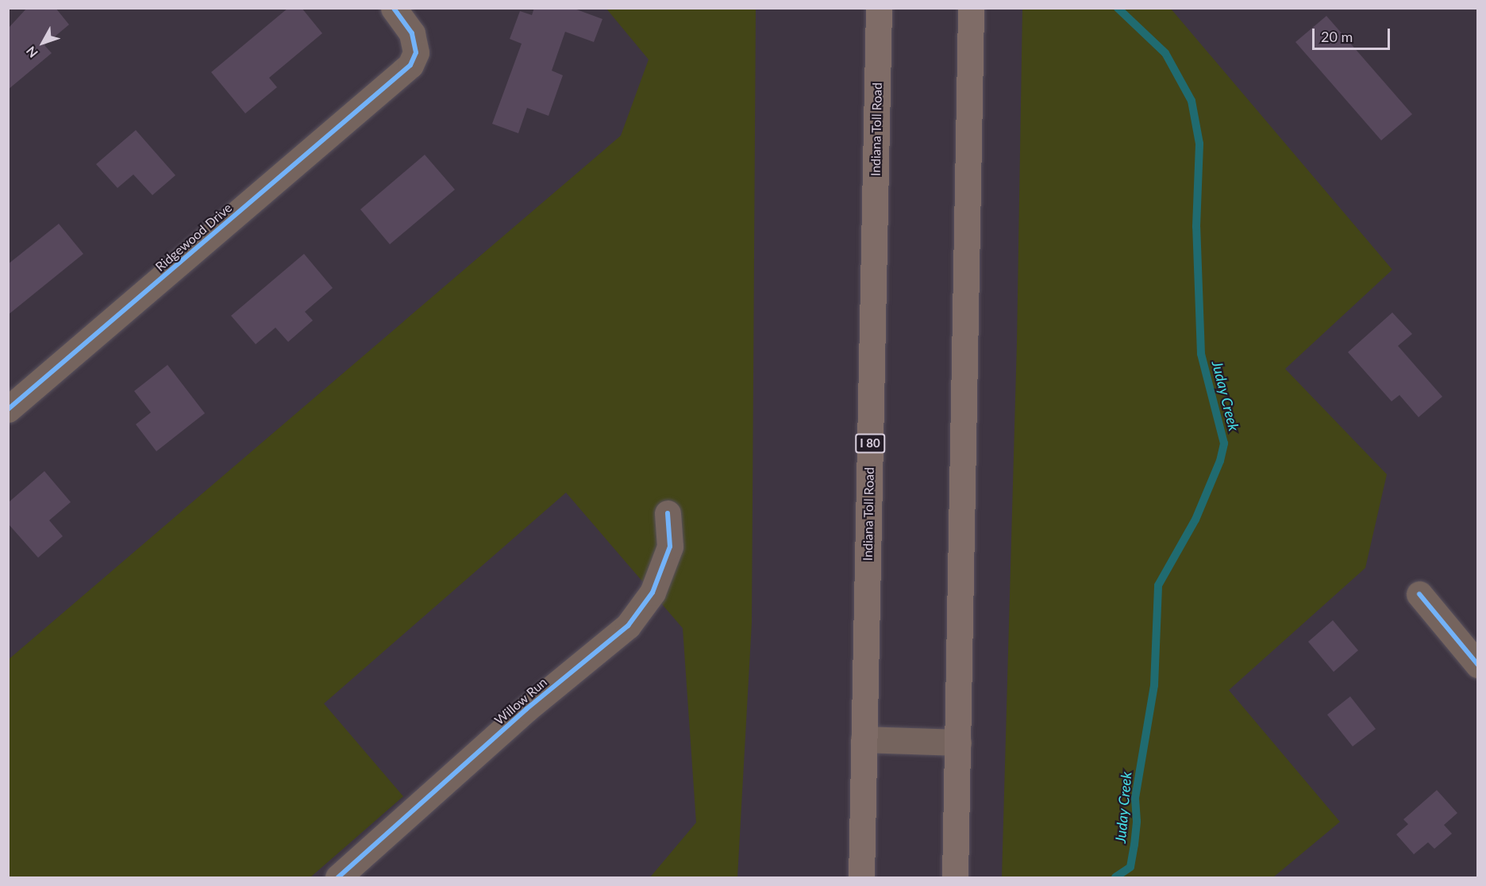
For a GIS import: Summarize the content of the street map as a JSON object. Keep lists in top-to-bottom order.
{
  "streets": {
    "highway": ["Indiana Toll Road", "I 80"],
    "street": ["Ridgewood Drive", "Willow Run"]
  },
  "water": ["Juday Creek"],
  "scale_bar": "20 m",
  "north": "bottom left"
}
